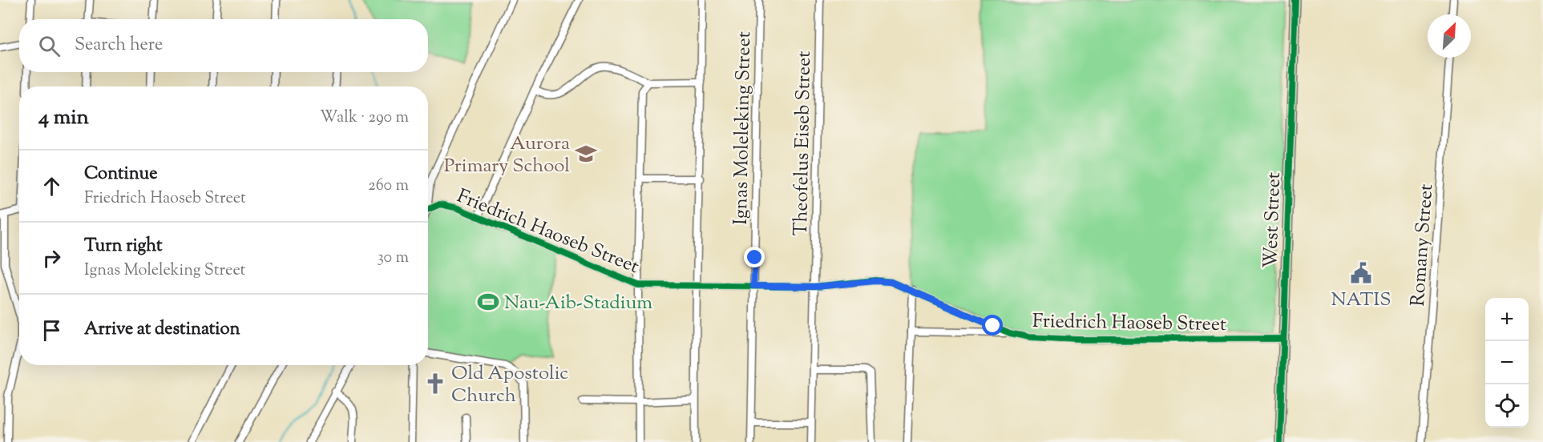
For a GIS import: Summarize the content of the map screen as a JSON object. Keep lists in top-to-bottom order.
{
  "streets": {
    "street": [
      "Ignas Moleleking Street",
      "Theofelus Eiseb Street",
      "West Street",
      "Friedrich Haoseb Street",
      "Romany Street"
    ]
  },
  "crossings": [
    ["Ignas Moleleking Street", "Friedrich Haoseb Street"],
    ["Theofelus Eiseb Street", "Friedrich Haoseb Street"],
    ["West Street", "Friedrich Haoseb Street"]
  ],
  "places": {
    "school or university": ["Aurora Primary School"],
    "public building": ["NATIS"],
    "sports": ["Nau-Aib-Stadium"],
    "church": ["Old Apostolic Church"]
  },
  "north": "top right",
  "page": {
    "search": "Search here",
    "heading": ["4 min", "Walk · 290 m"],
    "list": [
      ["Continue", "Friedrich Haoseb Street", "260 m"],
      ["Turn right", "Ignas Moleleking Street", "30 m"],
      "Arrive at destination"
    ],
    "map_buttons": ["+", "−"]
  }
}
